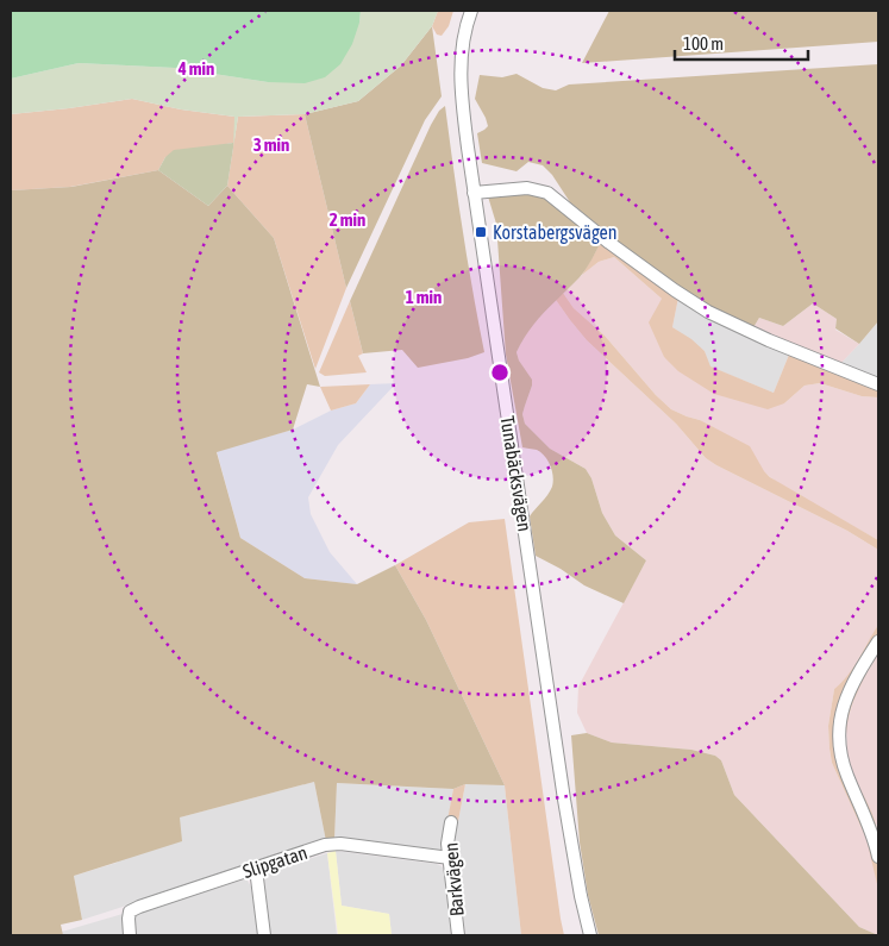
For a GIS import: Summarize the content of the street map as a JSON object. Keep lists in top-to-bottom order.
{
  "streets": {
    "street": ["Tunabäcksvägen", "Slipgatan", "Barkvägen"]
  },
  "crossings": [
    ["Slipgatan", "Barkvägen"]
  ],
  "places": {
    "transit": ["Korstabergsvägen"]
  },
  "scale_bar": "100 m",
  "rings": [
    "4 min",
    "3 min",
    "2 min",
    "1 min"
  ]
}
